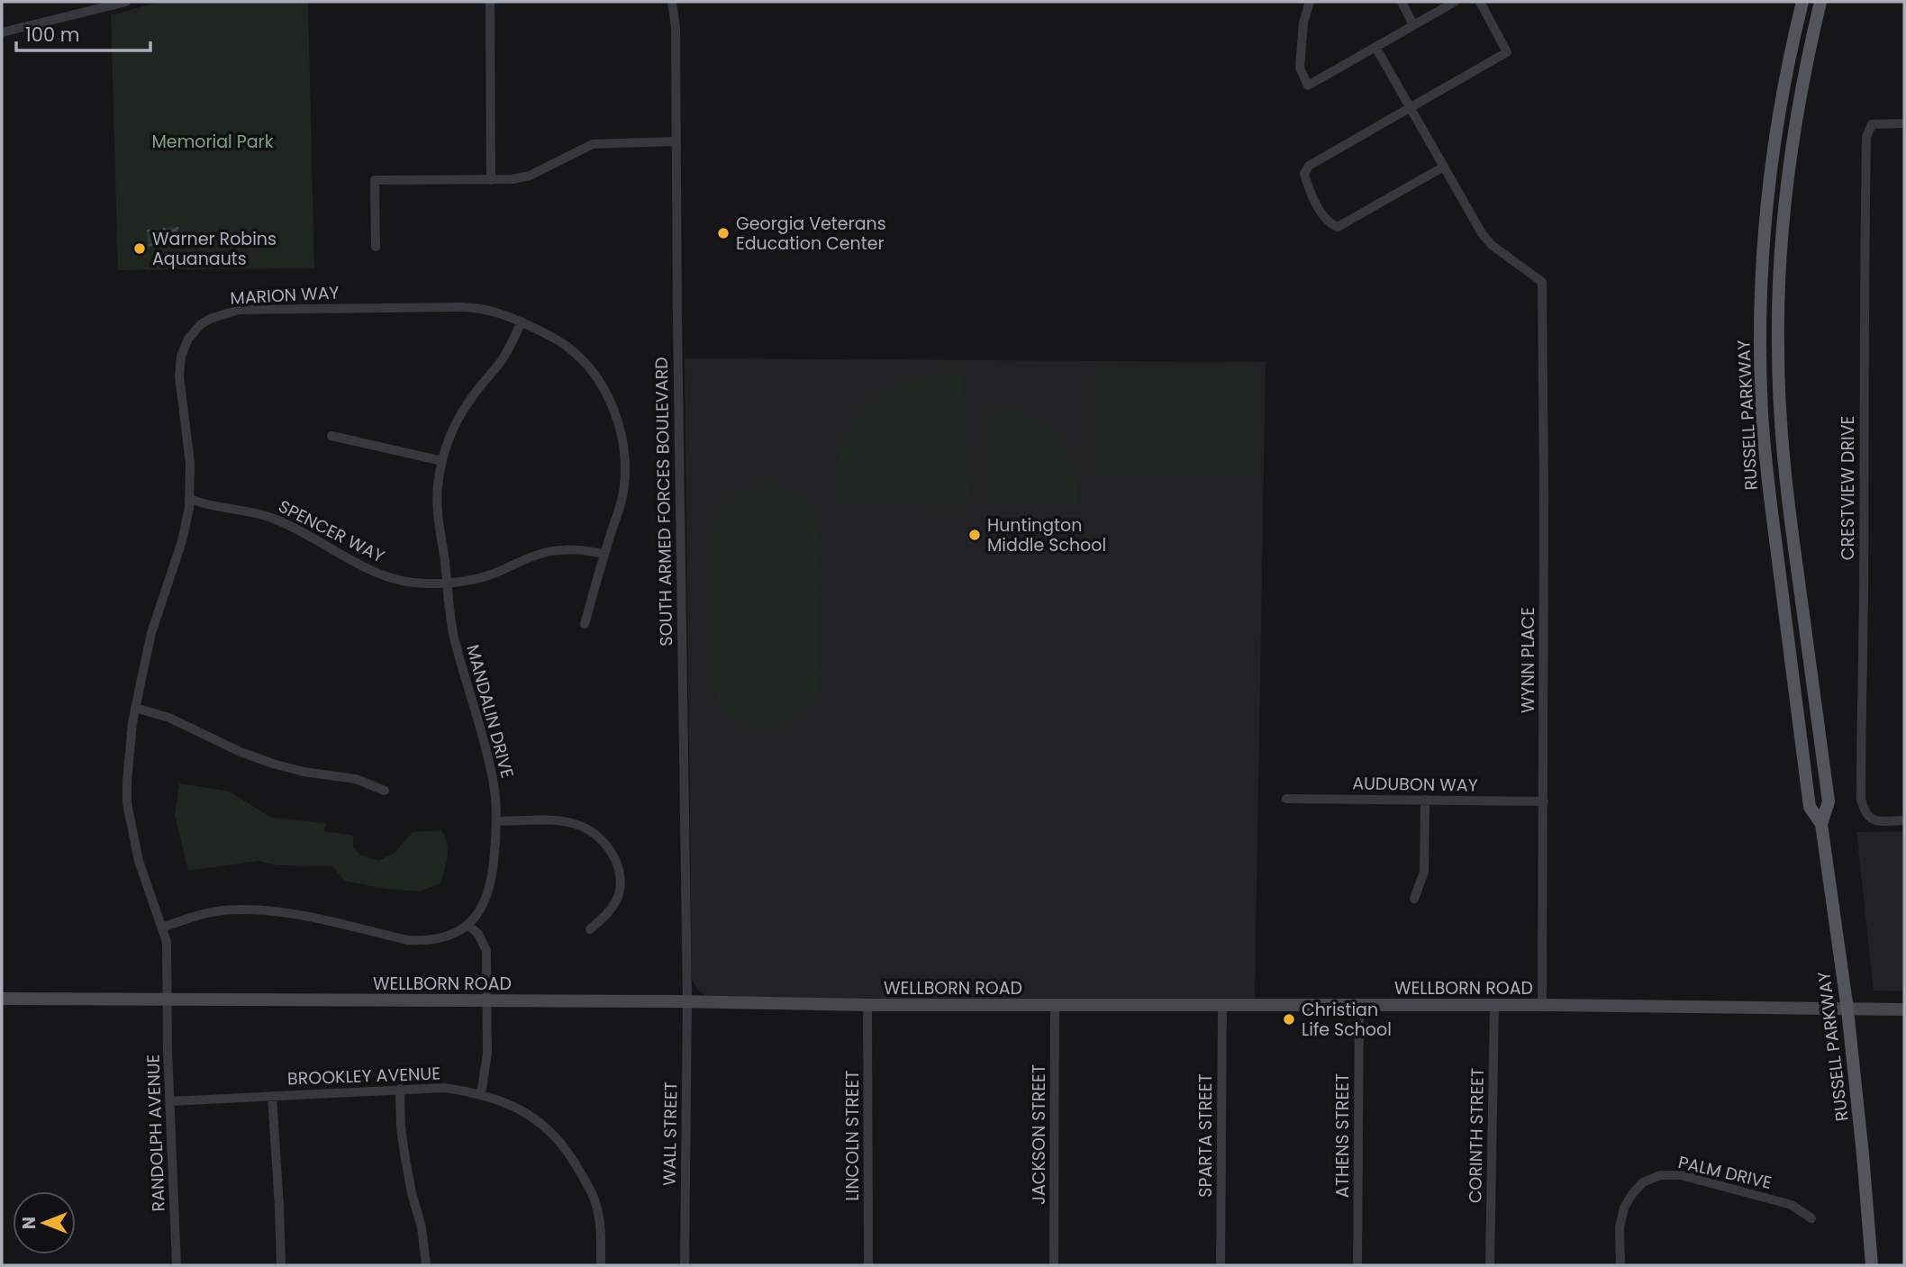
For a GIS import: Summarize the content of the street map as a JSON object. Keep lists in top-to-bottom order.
{
  "streets": {
    "main road": ["RUSSELL PARKWAY"],
    "street": [
      "MARION WAY",
      "CRESTVIEW DRIVE",
      "SOUTH ARMED FORCES BOULEVARD",
      "SPENCER WAY",
      "WYNN PLACE",
      "MANDALIN DRIVE",
      "AUDUBON WAY",
      "WELLBORN ROAD",
      "BROOKLEY AVENUE",
      "RANDOLPH AVENUE",
      "WALL STREET",
      "JACKSON STREET",
      "LINCOLN STREET",
      "SPARTA STREET",
      "ATHENS STREET",
      "CORINTH STREET",
      "PALM DRIVE"
    ]
  },
  "crossings": [
    ["MARION WAY", "SPENCER WAY"],
    ["MARION WAY", "MANDALIN DRIVE"],
    ["MARION WAY", "WELLBORN ROAD"],
    ["MARION WAY", "RANDOLPH AVENUE"],
    ["RUSSELL PARKWAY", "WELLBORN ROAD"],
    ["SOUTH ARMED FORCES BOULEVARD", "WELLBORN ROAD"],
    ["SOUTH ARMED FORCES BOULEVARD", "WALL STREET"],
    ["SPENCER WAY", "MANDALIN DRIVE"],
    ["WYNN PLACE", "AUDUBON WAY"],
    ["WYNN PLACE", "WELLBORN ROAD"],
    ["WELLBORN ROAD", "RANDOLPH AVENUE"],
    ["WELLBORN ROAD", "WALL STREET"],
    ["WELLBORN ROAD", "JACKSON STREET"],
    ["WELLBORN ROAD", "LINCOLN STREET"],
    ["WELLBORN ROAD", "SPARTA STREET"],
    ["WELLBORN ROAD", "ATHENS STREET"],
    ["WELLBORN ROAD", "CORINTH STREET"],
    ["BROOKLEY AVENUE", "RANDOLPH AVENUE"]
  ],
  "parks": ["Memorial Park"],
  "places": [
    "Georgia Veterans Education Center",
    "Warner Robins Aquanauts",
    "Huntington Middle School",
    "Christian Life School"
  ],
  "scale_bar": "100 m",
  "north": "left"
}
